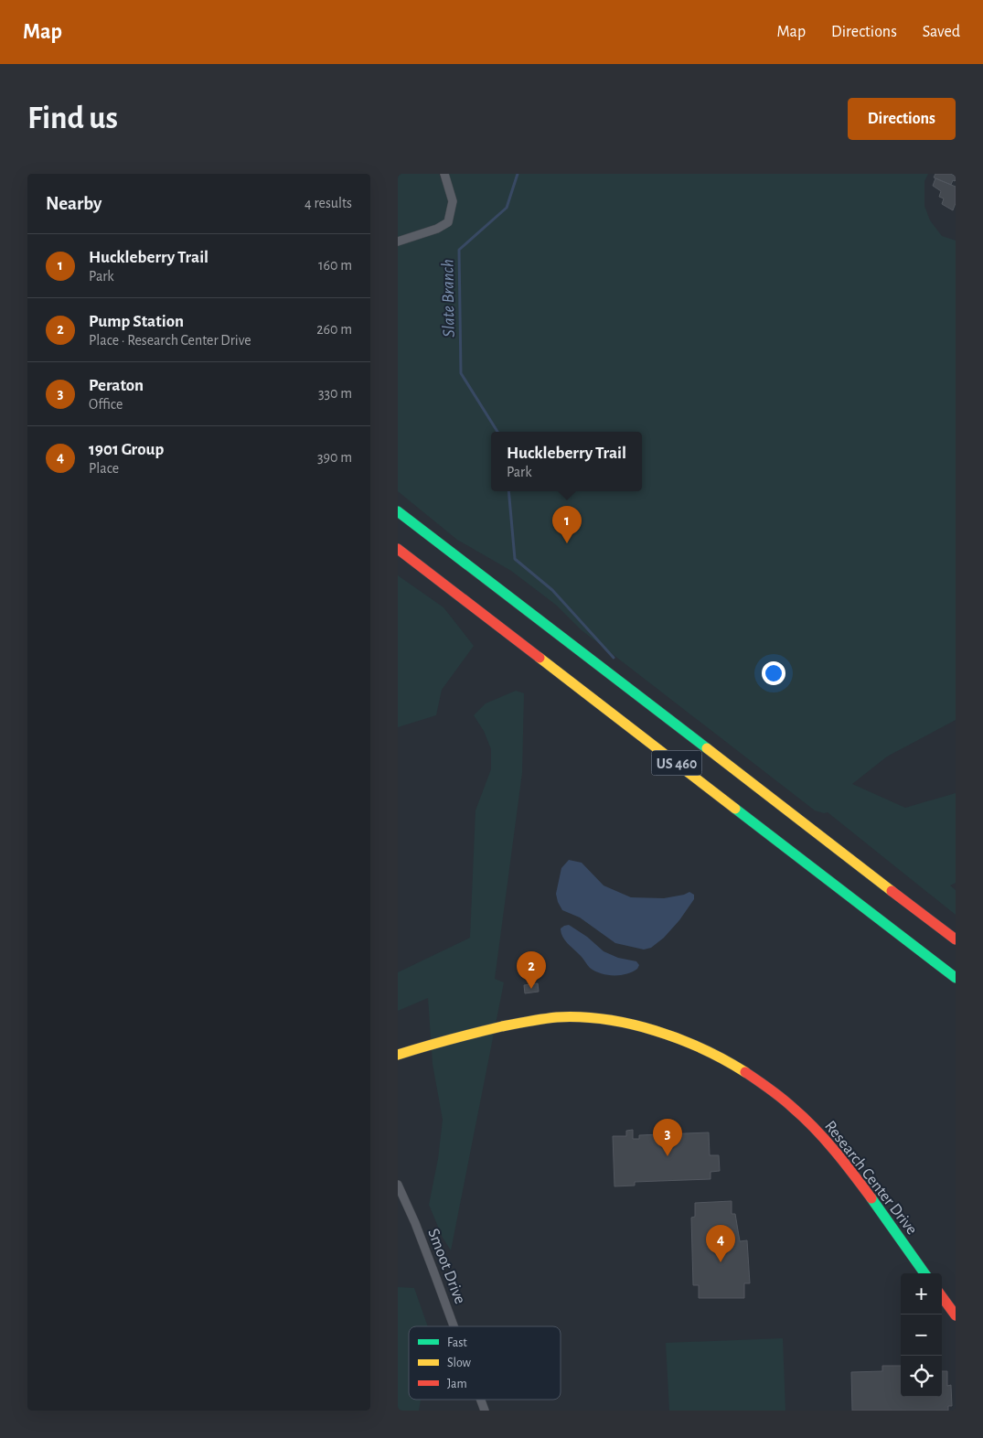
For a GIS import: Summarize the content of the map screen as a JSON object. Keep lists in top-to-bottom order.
{
  "streets": {
    "main road": ["US 460", "Research Center Drive"],
    "street": ["Smoot Drive"]
  },
  "water": ["Slate Branch"],
  "legend": ["Fast", "Slow", "Jam"],
  "page": {
    "header": "Map",
    "nav": ["Map", "Directions", "Saved"],
    "buttons": "Directions",
    "title": "Find us",
    "heading": ["Nearby", "4 results"],
    "list": [
      {
        "mark": "1",
        "name": "Huckleberry Trail",
        "note": "Park",
        "value": "160 m"
      },
      {
        "mark": "2",
        "name": "Pump Station",
        "note": "Place · Research Center Drive",
        "value": "260 m"
      },
      {
        "mark": "3",
        "name": "Peraton",
        "note": "Office",
        "value": "330 m"
      },
      {
        "mark": "4",
        "name": "1901 Group",
        "note": "Place",
        "value": "390 m"
      }
    ],
    "popup": ["Huckleberry Trail", "Park"],
    "pins": [
      "1",
      "2",
      "3",
      "4"
    ],
    "map_buttons": ["+", "−"]
  }
}
